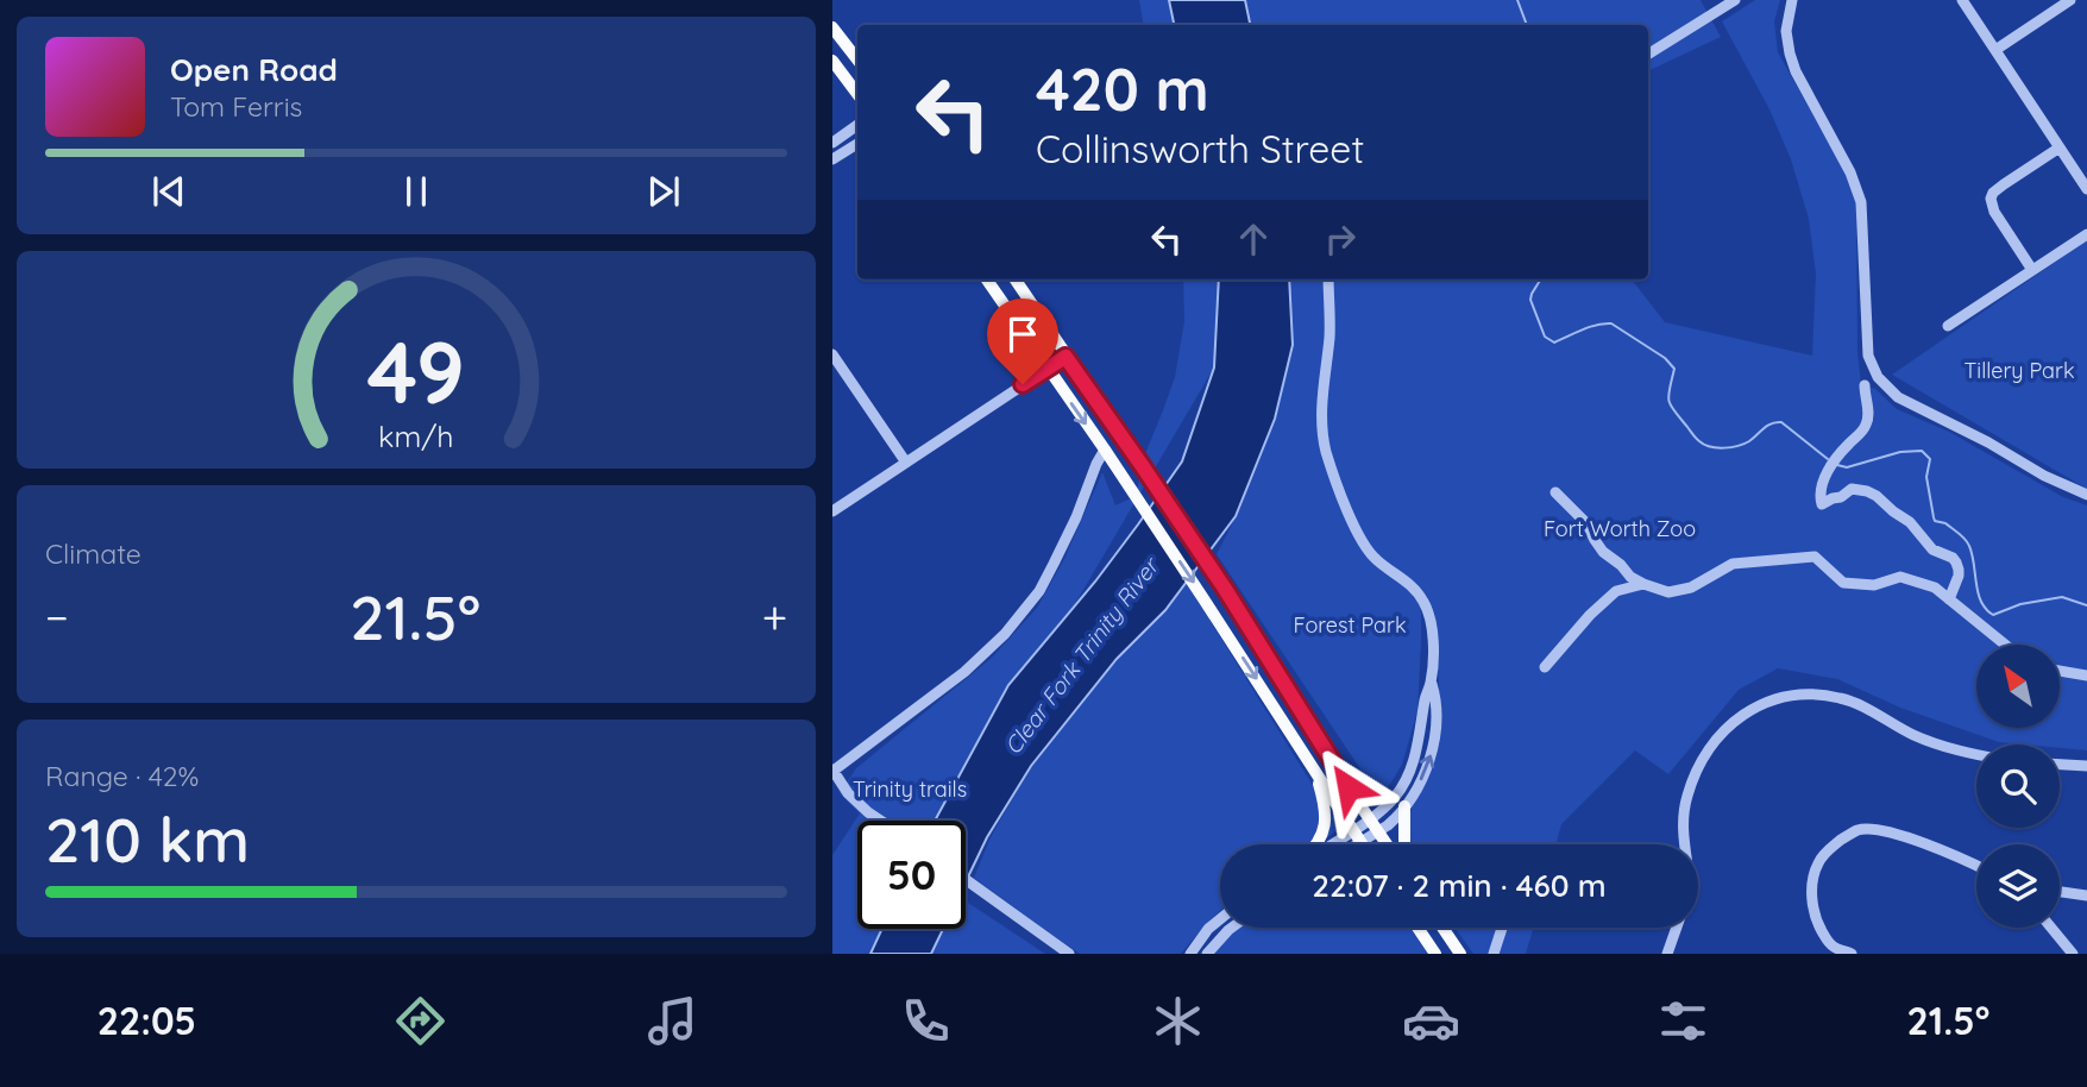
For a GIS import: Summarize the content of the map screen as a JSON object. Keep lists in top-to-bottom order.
{
  "water": ["Clear Fork Trinity River"],
  "parks": [
    "Tillery Park",
    "Fort Worth Zoo",
    "Forest Park",
    "Trinity trails"
  ],
  "north": "top left",
  "page": {
    "turn": ["420 m", "Collinsworth Street"],
    "song": ["Open Road", "Tom Ferris"],
    "tile": [
      "Climate",
      ["Range · 42%", "210 km"]
    ],
    "heat": ["−", "21.5°", "+"],
    "limit": "50",
    "trip": "22:07 · 2 min · 460 m",
    "tabs": ["22:05", "21.5°"],
    "gauge": ["49", "km/h"]
  }
}
